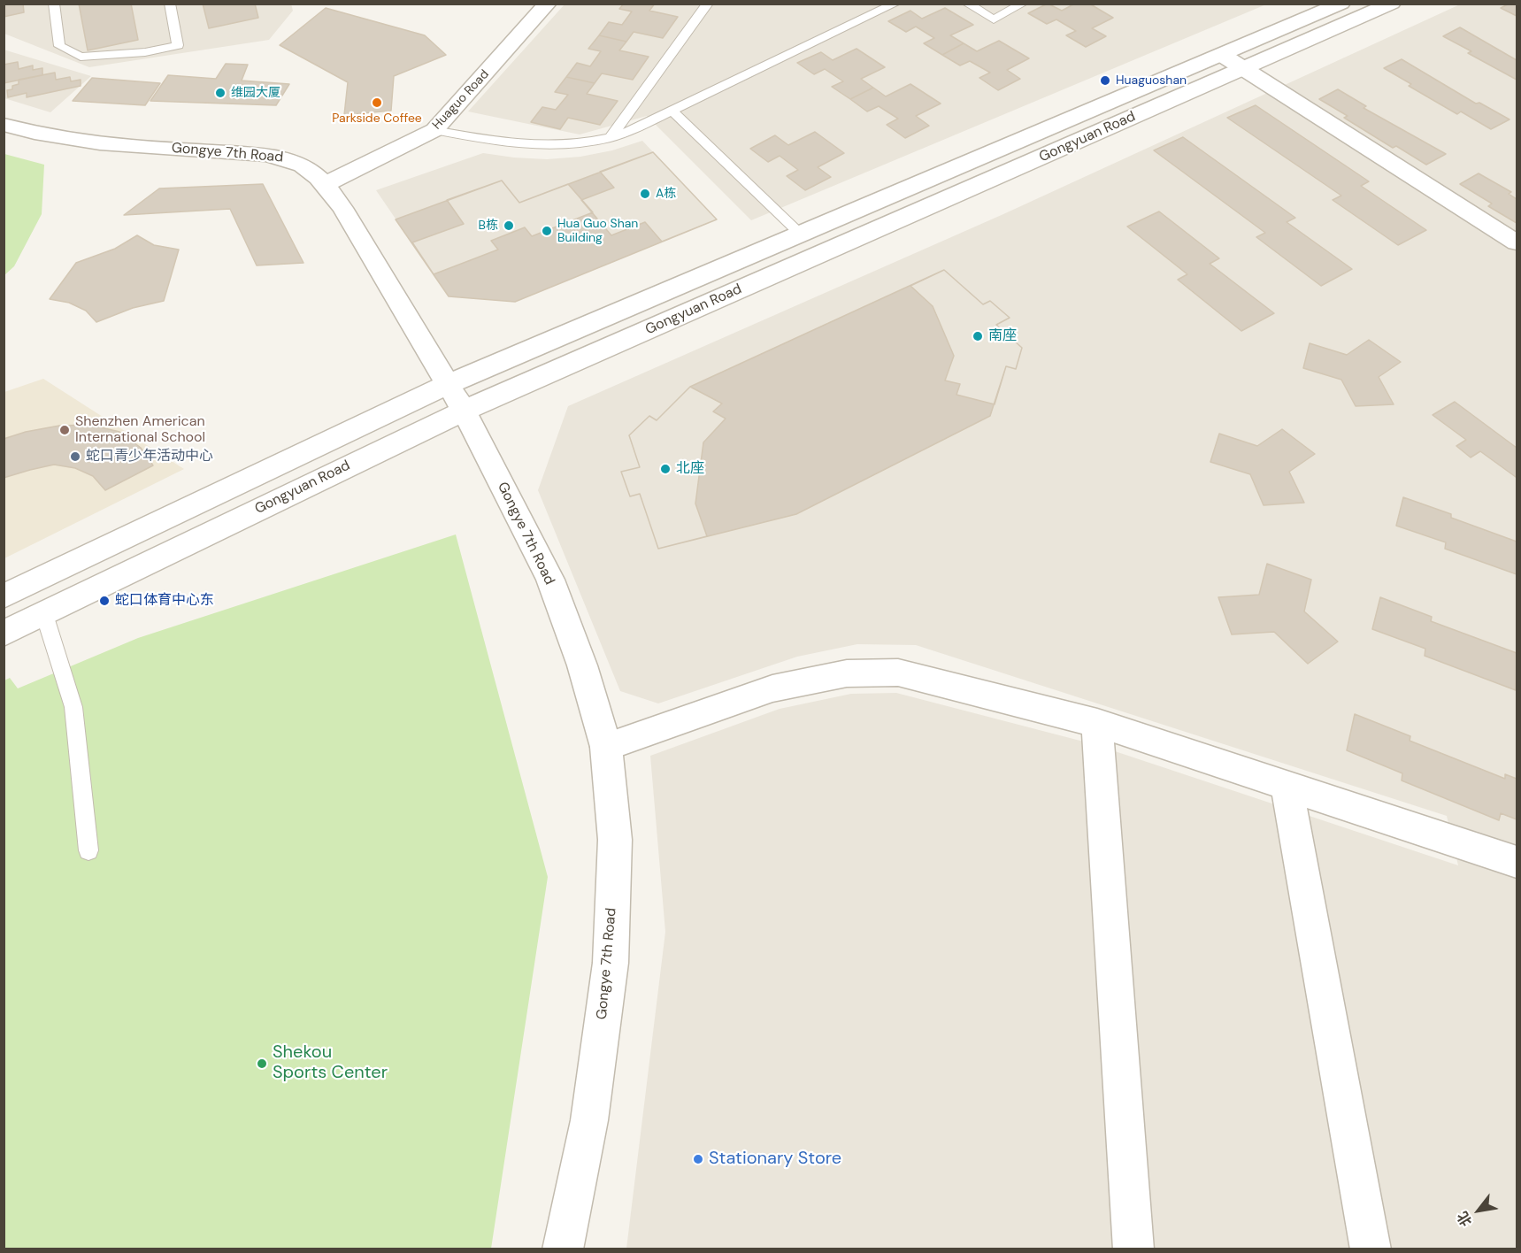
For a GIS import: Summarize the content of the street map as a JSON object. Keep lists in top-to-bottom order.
{
  "streets": {
    "street": ["Huaguo Road", "Gongyuan Road", "Gongye 7th Road"]
  },
  "crossings": [
    ["Huaguo Road", "Gongye 7th Road"],
    ["Gongyuan Road", "Gongye 7th Road"]
  ],
  "places": [
    "Huaguoshan",
    "维园大厦",
    "Parkside Coffee",
    "A栋",
    "B栋",
    "Hua Guo Shan Building",
    "南座",
    "Shenzhen American International School",
    "蛇口青少年活动中心",
    "北座",
    "蛇口体育中心东",
    "Shekou Sports Center",
    "Stationary Store"
  ],
  "north": "bottom left"
}
